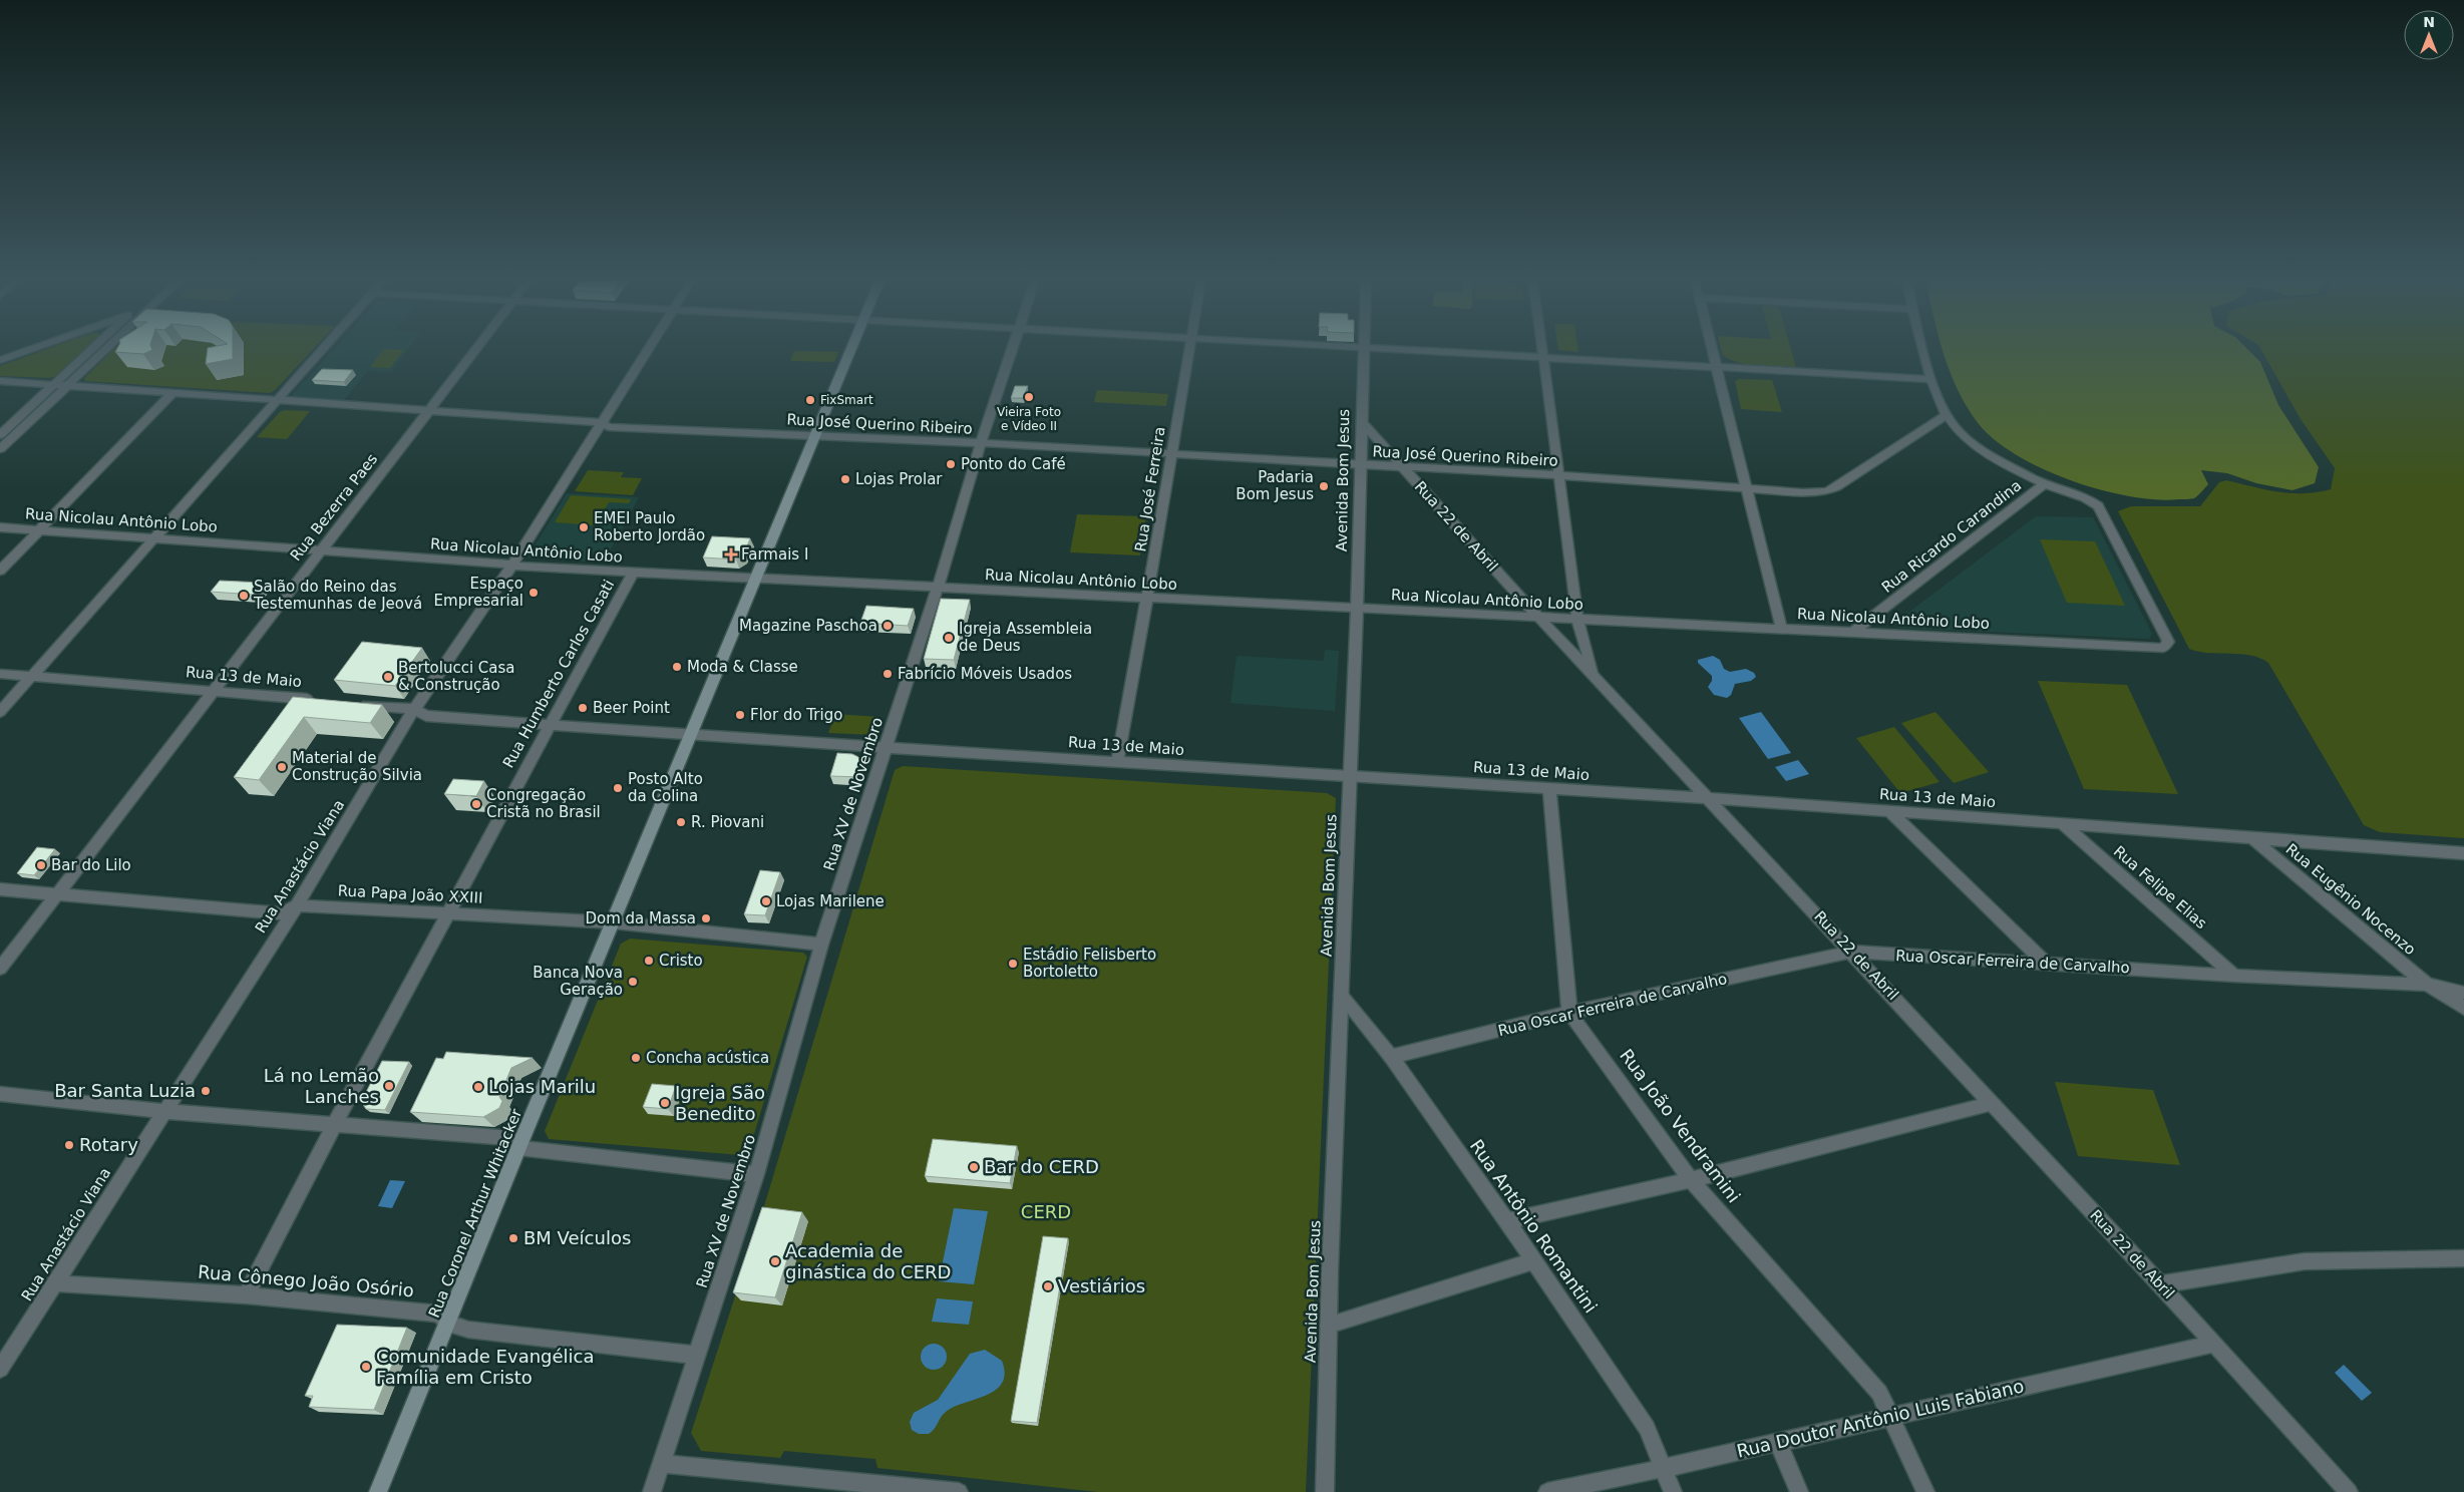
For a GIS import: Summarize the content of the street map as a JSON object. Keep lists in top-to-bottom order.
{
  "streets": {
    "main road": ["Rua Coronel Arthur Whitacker"],
    "street": [
      "Rua José Querino Ribeiro",
      "Avenida Bom Jesus",
      "Rua José Ferreira",
      "Rua Bezerra Paes",
      "Rua Nicolau Antônio Lobo",
      "Rua 22 de Abril",
      "Rua Ricardo Carandina",
      "Rua Humberto Carlos Casati",
      "Rua 13 de Maio",
      "Rua XV de Novembro",
      "Rua Anastácio Viana",
      "Rua Felipe Elias",
      "Rua Papa João XXIII",
      "Rua Eugênio Nocenzo",
      "Rua Oscar Ferreira de Carvalho",
      "Rua João Vendramini",
      "Rua Antônio Romantini",
      "Rua Cônego João Osório",
      "Rua Doutor Antônio Luis Fabiano"
    ]
  },
  "crossings": [
    ["Rua José Querino Ribeiro", "Avenida Bom Jesus"],
    ["Rua José Querino Ribeiro", "Rua José Ferreira"],
    ["Rua José Querino Ribeiro", "Rua Bezerra Paes"],
    ["Rua José Querino Ribeiro", "Rua 22 de Abril"],
    ["Rua José Querino Ribeiro", "Rua XV de Novembro"],
    ["Rua José Querino Ribeiro", "Rua Anastácio Viana"],
    ["Rua José Querino Ribeiro", "Rua Coronel Arthur Whitacker"],
    ["Avenida Bom Jesus", "Rua Nicolau Antônio Lobo"],
    ["Avenida Bom Jesus", "Rua 22 de Abril"],
    ["Avenida Bom Jesus", "Rua 13 de Maio"],
    ["Avenida Bom Jesus", "Rua Antônio Romantini"],
    ["Rua José Ferreira", "Rua Nicolau Antônio Lobo"],
    ["Rua José Ferreira", "Rua 13 de Maio"],
    ["Rua Bezerra Paes", "Rua Nicolau Antônio Lobo"],
    ["Rua Bezerra Paes", "Rua 13 de Maio"],
    ["Rua Bezerra Paes", "Rua Papa João XXIII"],
    ["Rua Nicolau Antônio Lobo", "Rua 22 de Abril"],
    ["Rua Nicolau Antônio Lobo", "Rua Ricardo Carandina"],
    ["Rua Nicolau Antônio Lobo", "Rua Humberto Carlos Casati"],
    ["Rua Nicolau Antônio Lobo", "Rua XV de Novembro"],
    ["Rua Nicolau Antônio Lobo", "Rua Anastácio Viana"],
    ["Rua Nicolau Antônio Lobo", "Rua Coronel Arthur Whitacker"],
    ["Rua 22 de Abril", "Rua 13 de Maio"],
    ["Rua 22 de Abril", "Rua Oscar Ferreira de Carvalho"],
    ["Rua 22 de Abril", "Rua Doutor Antônio Luis Fabiano"],
    ["Rua Humberto Carlos Casati", "Rua 13 de Maio"],
    ["Rua Humberto Carlos Casati", "Rua Papa João XXIII"],
    ["Rua Humberto Carlos Casati", "Rua Cônego João Osório"],
    ["Rua 13 de Maio", "Rua XV de Novembro"],
    ["Rua 13 de Maio", "Rua Anastácio Viana"],
    ["Rua 13 de Maio", "Rua Felipe Elias"],
    ["Rua 13 de Maio", "Rua Eugênio Nocenzo"],
    ["Rua 13 de Maio", "Rua Coronel Arthur Whitacker"],
    ["Rua XV de Novembro", "Rua Papa João XXIII"],
    ["Rua XV de Novembro", "Rua Cônego João Osório"],
    ["Rua Anastácio Viana", "Rua Papa João XXIII"],
    ["Rua Anastácio Viana", "Rua Cônego João Osório"],
    ["Rua Felipe Elias", "Rua Oscar Ferreira de Carvalho"],
    ["Rua Papa João XXIII", "Rua Coronel Arthur Whitacker"],
    ["Rua Eugênio Nocenzo", "Rua Oscar Ferreira de Carvalho"],
    ["Rua Oscar Ferreira de Carvalho", "Rua João Vendramini"],
    ["Rua Oscar Ferreira de Carvalho", "Rua Antônio Romantini"],
    ["Rua João Vendramini", "Rua Doutor Antônio Luis Fabiano"],
    ["Rua Coronel Arthur Whitacker", "Rua Cônego João Osório"],
    ["Rua Antônio Romantini", "Rua Doutor Antônio Luis Fabiano"]
  ],
  "parks": ["CERD"],
  "places": {
    "other": [
      "Vieira Foto e Vídeo II",
      "FixSmart",
      "Ponto do Café",
      "Lojas Prolar",
      "Padaria Bom Jesus",
      "EMEI Paulo Roberto Jordão",
      "Espaço Empresarial",
      "Salão do Reino das Testemunhas de Jeová",
      "Magazine Paschoa",
      "Igreja Assembleia de Deus",
      "Moda & Classe",
      "Fabrício Móveis Usados",
      "Bertolucci Casa & Construção",
      "Beer Point",
      "Flor do Trigo",
      "Material de Construção Silvia",
      "Posto Alto da Colina",
      "Congregação Cristã no Brasil",
      "R. Piovani",
      "Bar do Lilo",
      "Lojas Marilene",
      "Dom da Massa",
      "Cristo",
      "Estádio Felisberto Bortoletto",
      "Banca Nova Geração",
      "Concha acústica",
      "Lá no Lemão Lanches",
      "Lojas Marilu",
      "Bar Santa Luzia",
      "Igreja São Benedito",
      "Rotary",
      "Bar do CERD",
      "BM Veículos",
      "Academia de ginástica do CERD",
      "Vestiários",
      "Comunidade Evangélica Família em Cristo"
    ],
    "health": ["Farmais I"]
  },
  "north": "top"
}
